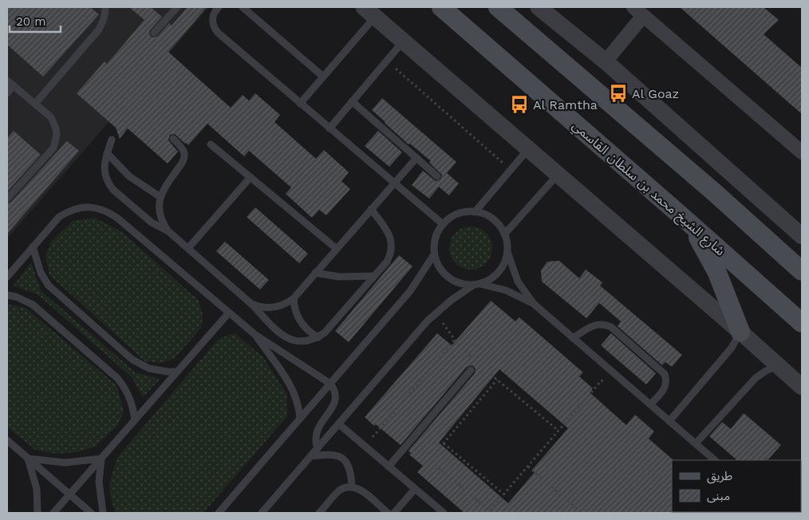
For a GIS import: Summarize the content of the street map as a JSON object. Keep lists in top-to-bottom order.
{
  "streets": {
    "main road": ["شارع الشيخ محمد بن سلطان القاسمي"]
  },
  "places": {
    "bus stop": ["Al Goaz", "Al Ramtha"]
  },
  "legend": ["طريق", "مبنى"],
  "scale_bar": "20 m"
}
